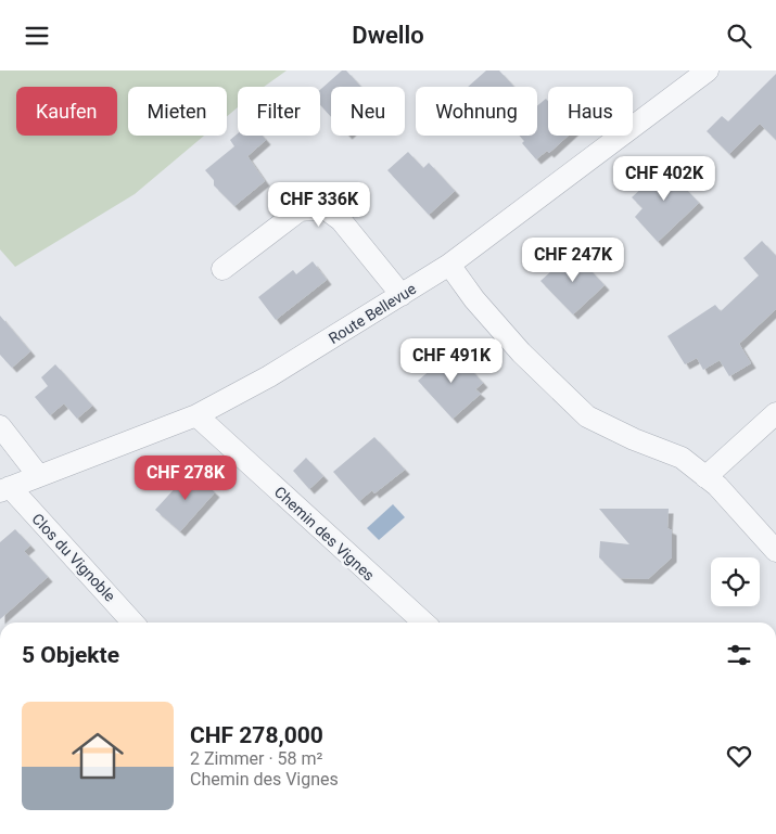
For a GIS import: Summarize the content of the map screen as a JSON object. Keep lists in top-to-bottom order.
{
  "streets": {
    "street": ["Route Bellevue", "Chemin des Vignes", "Clos du Vignoble"]
  },
  "crossings": [
    ["Route Bellevue", "Chemin des Vignes"],
    ["Route Bellevue", "Clos du Vignoble"]
  ],
  "page": {
    "header": "Dwello",
    "chip": [
      "Kaufen",
      "Mieten",
      "Filter",
      "Neu",
      "Wohnung",
      "Haus"
    ],
    "price": [
      "CHF 402K",
      "CHF 336K",
      "CHF 247K",
      "CHF 491K",
      "CHF 278K"
    ],
    "heading": "5 Objekte",
    "list": [
      {
        "name": "CHF 278,000",
        "note": "2 Zimmer · 58 m² · Chemin des Vignes"
      }
    ]
  }
}
